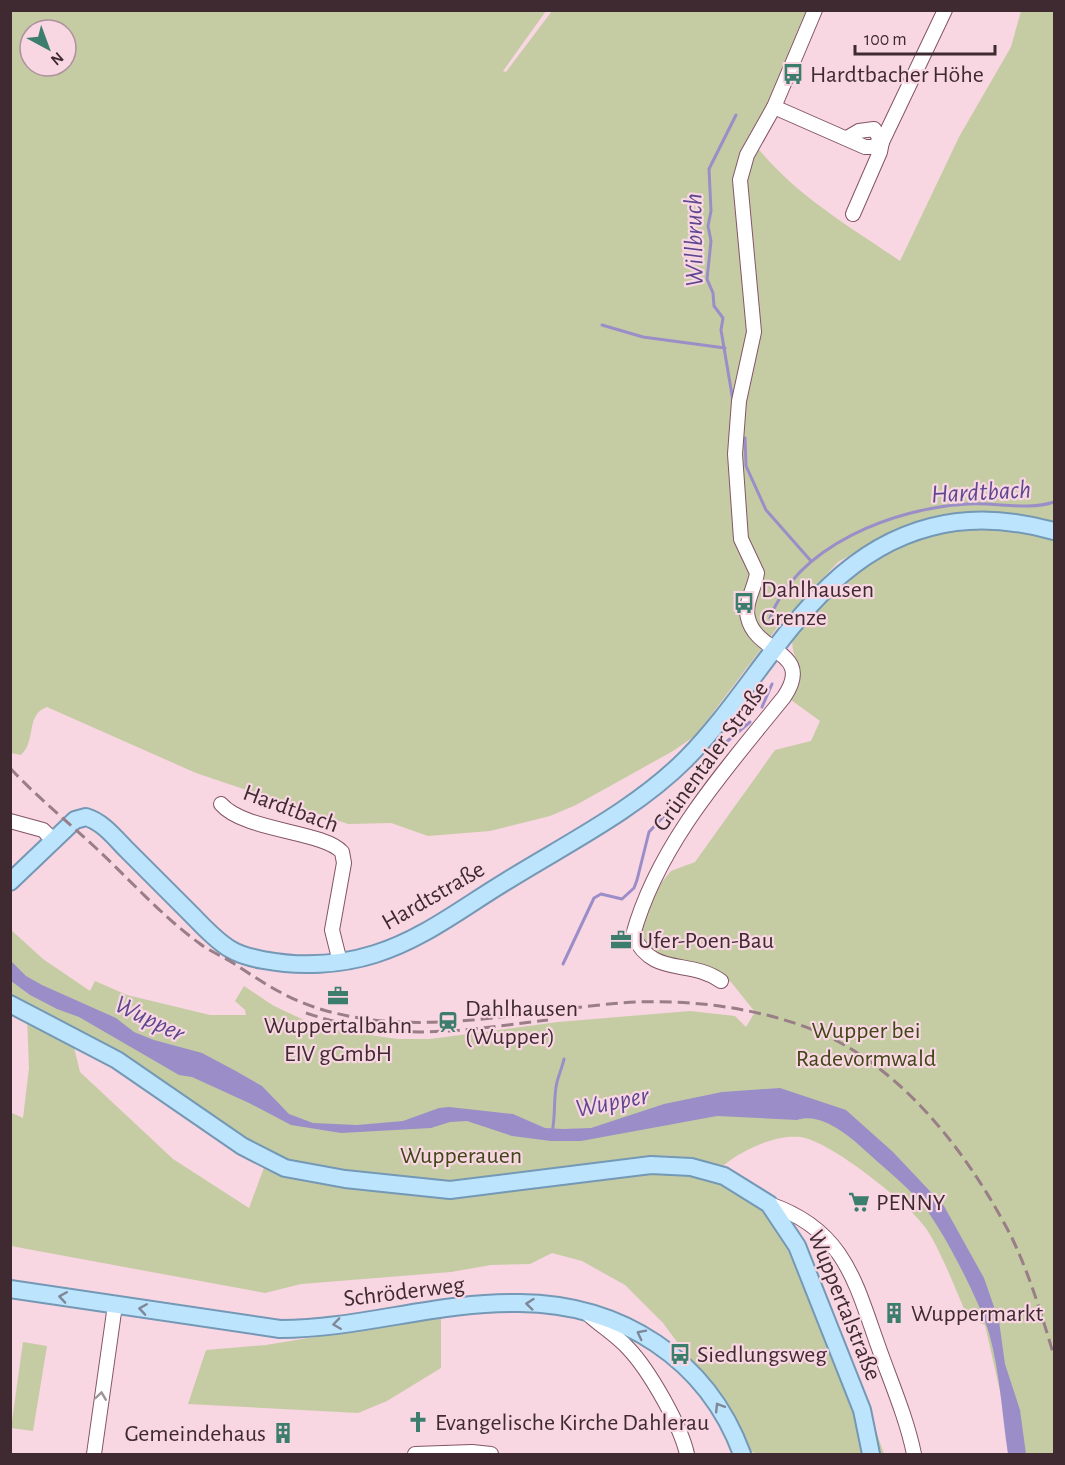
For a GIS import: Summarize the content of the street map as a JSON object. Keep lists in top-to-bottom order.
{
  "streets": {
    "main road": [
      "Grünentaler Straße",
      "Hardtstraße",
      "Schröderweg",
      "Wuppertalstraße"
    ],
    "street": ["Hardtbach"]
  },
  "crossings": [
    ["Grünentaler Straße", "Hardtstraße"],
    ["Hardtbach", "Hardtstraße"]
  ],
  "one_way": ["Schröderweg"],
  "water": ["Willbruch", "Hardtbach", "Wupper"],
  "parks": ["Wupper bei Radevormwald", "Wupperauen"],
  "places": {
    "bus stop": ["Hardtbacher Höhe", "Dahlhausen Grenze", "Siedlungsweg"],
    "office": ["Ufer-Poen-Bau", "Wuppertalbahn EIV gGmbH"],
    "station": ["Dahlhausen (Wupper)"],
    "supermarket": ["PENNY"],
    "building": ["Wuppermarkt", "Gemeindehaus"],
    "church": ["Evangelische Kirche Dahlerau"]
  },
  "scale_bar": "100 m",
  "north": "bottom right"
}
